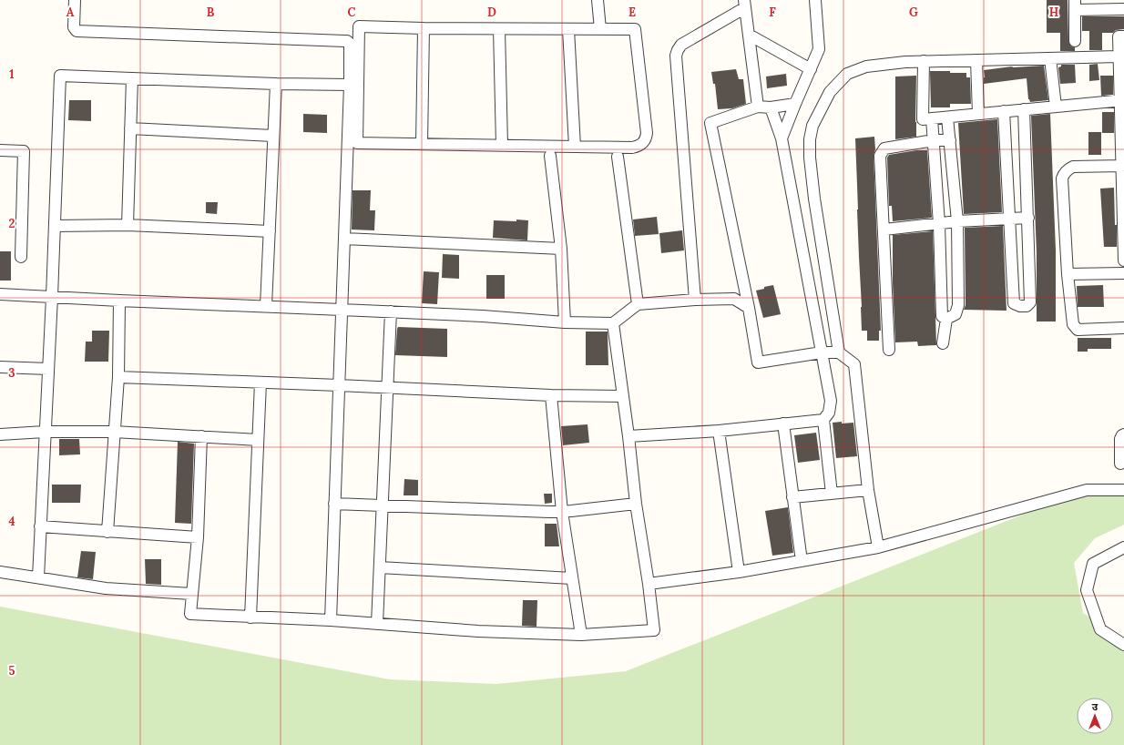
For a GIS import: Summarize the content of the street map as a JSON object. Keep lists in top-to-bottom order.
{
  "north": "top",
  "grid": {
    "columns": [
      "A",
      "B",
      "C",
      "D",
      "E",
      "F",
      "G",
      "H"
    ],
    "rows": [
      "1",
      "2",
      "3",
      "4",
      "5"
    ]
  }
}
